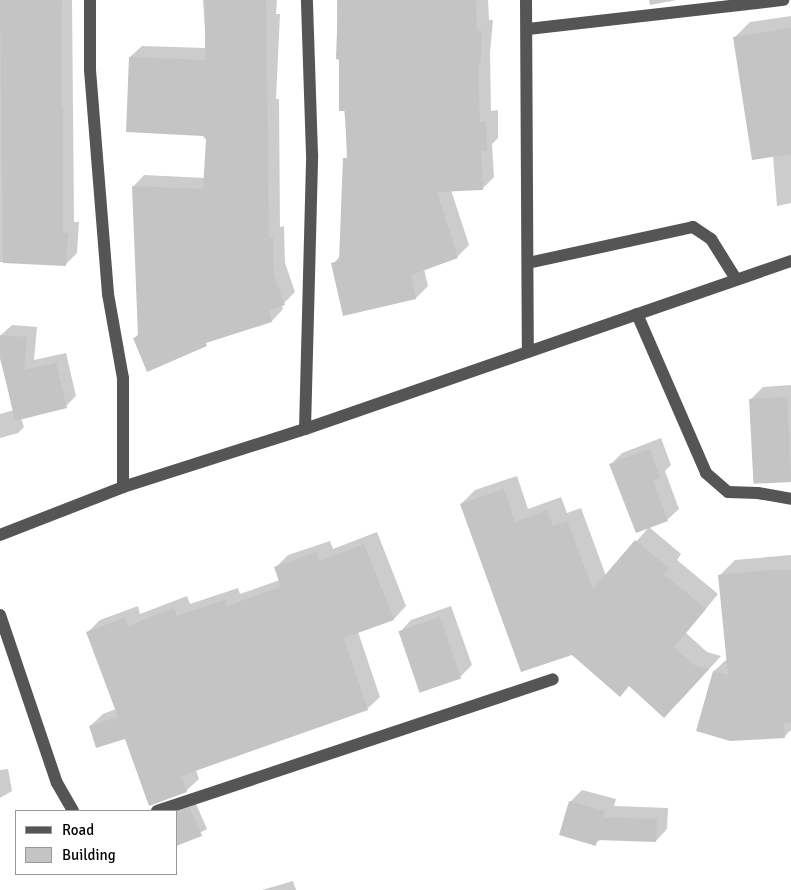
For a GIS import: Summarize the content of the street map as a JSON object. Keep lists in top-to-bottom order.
{
  "legend": ["Road", "Building"]
}
